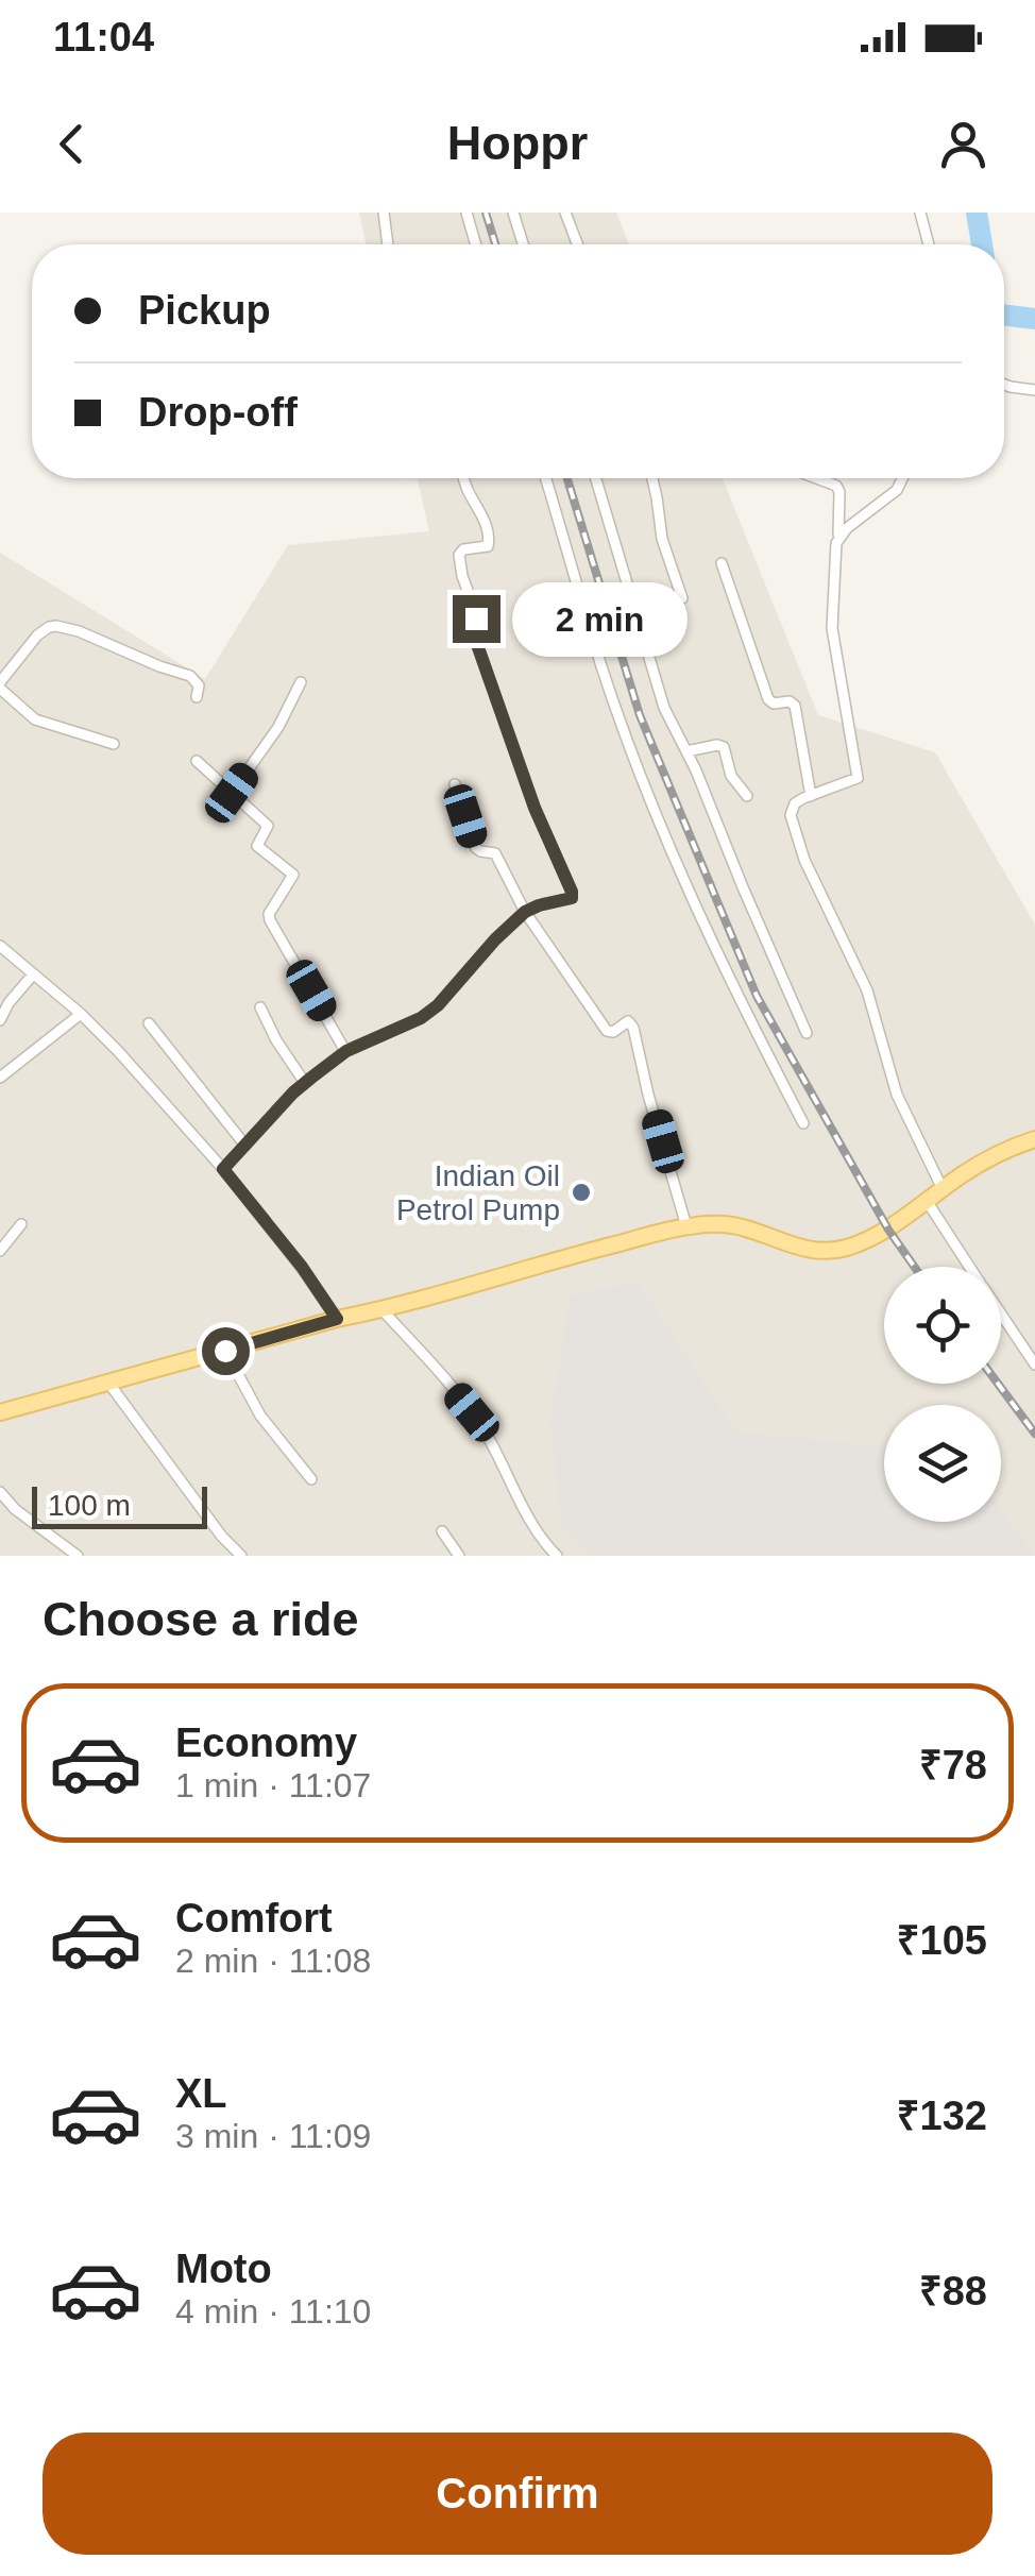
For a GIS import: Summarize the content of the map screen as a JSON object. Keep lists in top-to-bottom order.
{
  "places": ["Indian Oil Petrol Pump"],
  "scale_bar": "100 m",
  "page": {
    "status": "11:04",
    "header": "Hoppr",
    "banner": ["Pickup", "Drop-off"],
    "bubble": "2 min",
    "scale": "100 m",
    "heading": "Choose a ride",
    "list": [
      {
        "name": "Economy",
        "note": "1 min · 11:07",
        "value": "₹78"
      },
      {
        "name": "Comfort",
        "note": "2 min · 11:08",
        "value": "₹105"
      },
      {
        "name": "XL",
        "note": "3 min · 11:09",
        "value": "₹132"
      },
      {
        "name": "Moto",
        "note": "4 min · 11:10",
        "value": "₹88"
      }
    ],
    "buttons": "Confirm"
  }
}
